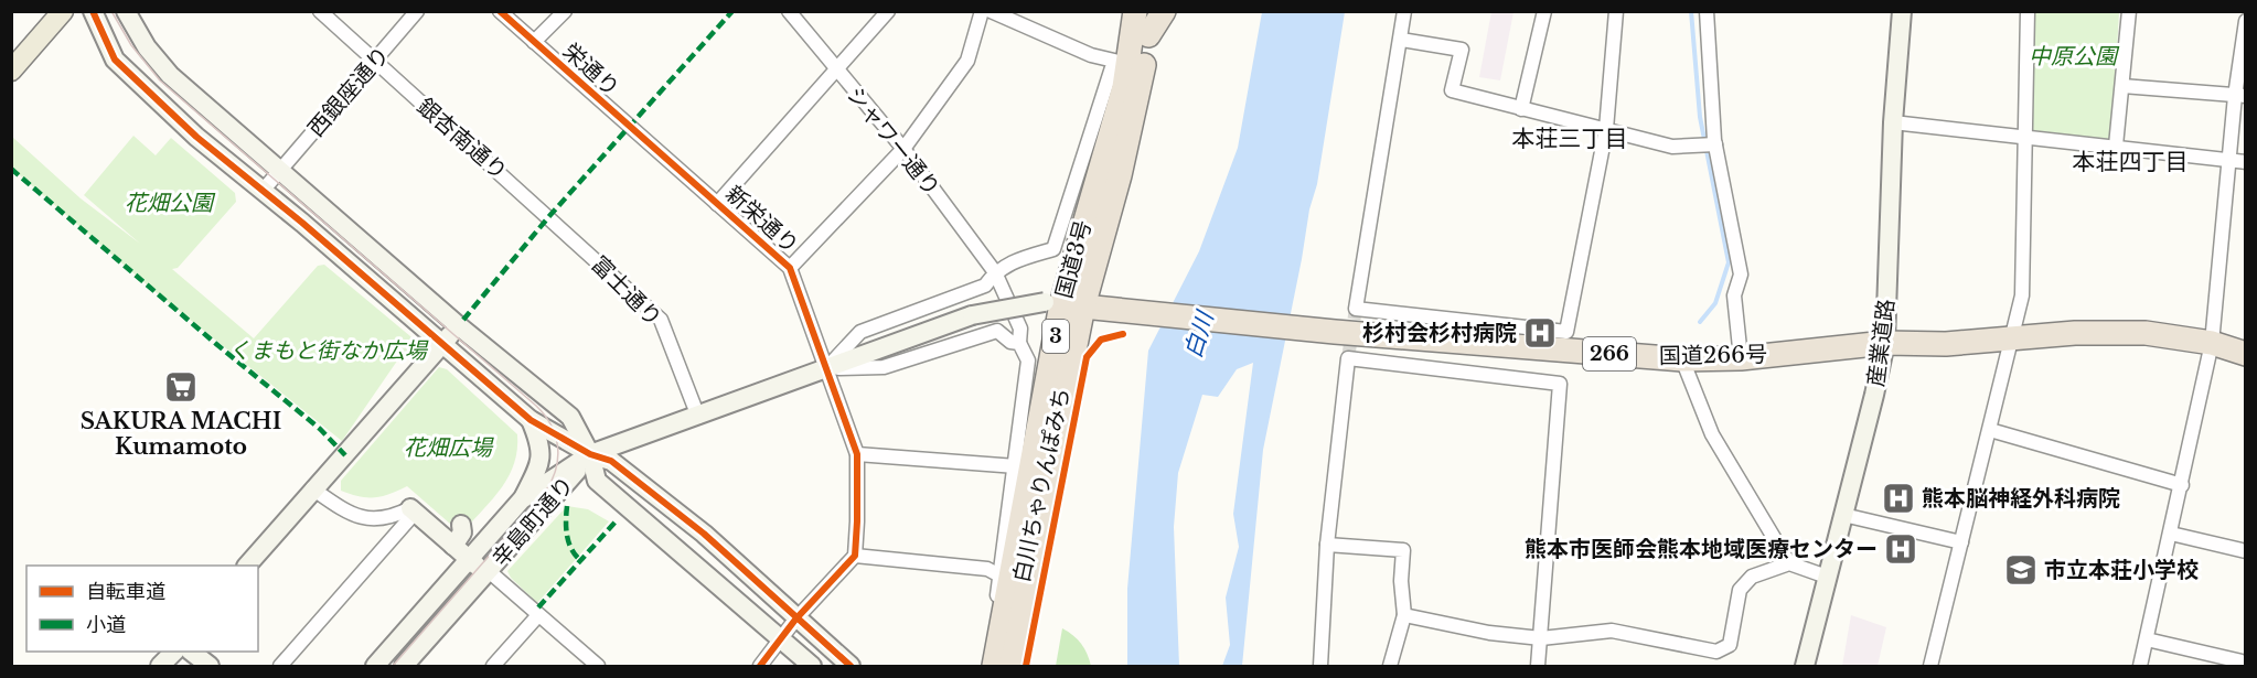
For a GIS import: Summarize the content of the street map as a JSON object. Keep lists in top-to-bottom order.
{
  "streets": {
    "highway": [
      "国道3号",
      "3",
      "266",
      "国道266号"
    ],
    "street": [
      "栄通り",
      "西銀座通り",
      "銀杏南通り",
      "シャワー通り",
      "新栄通り",
      "富士通り",
      "産業道路",
      "辛島町通り"
    ],
    "cycle path": ["白川ちゃりんぽみち"]
  },
  "crossings": [
    ["栄通り", "新栄通り"],
    ["西銀座通り", "銀杏南通り"],
    ["銀杏南通り", "富士通り"],
    ["シャワー通り", "国道3号"],
    ["国道3号", "3"],
    ["国道3号", "国道266号"],
    ["産業道路", "国道266号"]
  ],
  "districts": ["本荘三丁目", "本荘四丁目"],
  "water": ["白川"],
  "parks": [
    "中原公園",
    "花畑公園",
    "くまもと街なか広場",
    "花畑広場"
  ],
  "places": {
    "hospital": ["杉村会杉村病院", "熊本脳神経外科病院", "熊本市医師会熊本地域医療センター"],
    "supermarket": ["SAKURA MACHI Kumamoto"],
    "school or university": ["市立本荘小学校"]
  },
  "legend": ["自転車道", "小道"]
}
